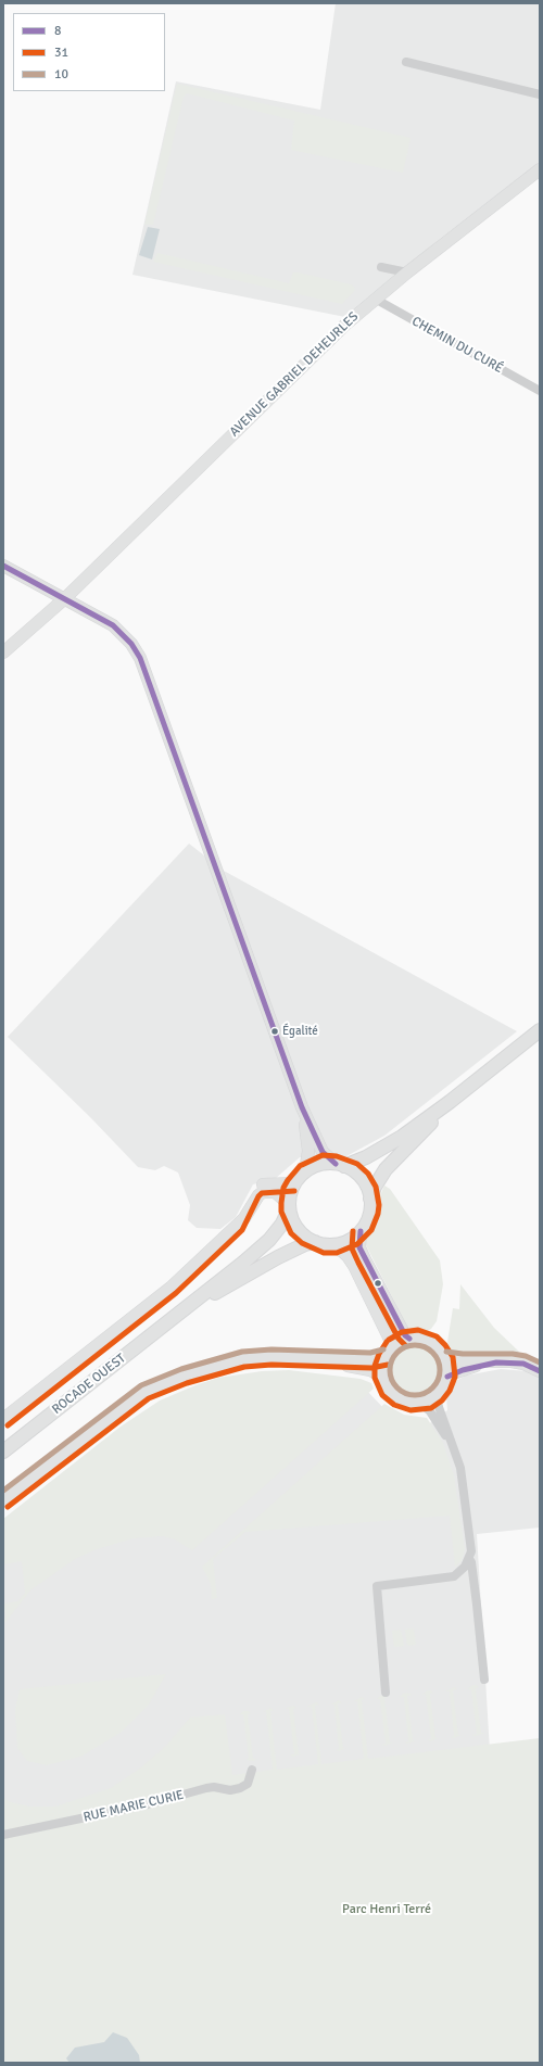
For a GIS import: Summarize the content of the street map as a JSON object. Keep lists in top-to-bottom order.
{
  "streets": {
    "main road": ["ROCADE OUEST"],
    "street": ["CHEMIN DU CURÉ", "AVENUE GABRIEL DEHEURLES", "RUE MARIE CURIE"]
  },
  "crossings": [
    ["CHEMIN DU CURÉ", "AVENUE GABRIEL DEHEURLES"]
  ],
  "parks": ["Parc Henri Terré"],
  "places": ["Égalité"],
  "lines": ["transit line 8", "transit line 31", "transit line 10"],
  "legend": ["8", "31", "10"]
}
